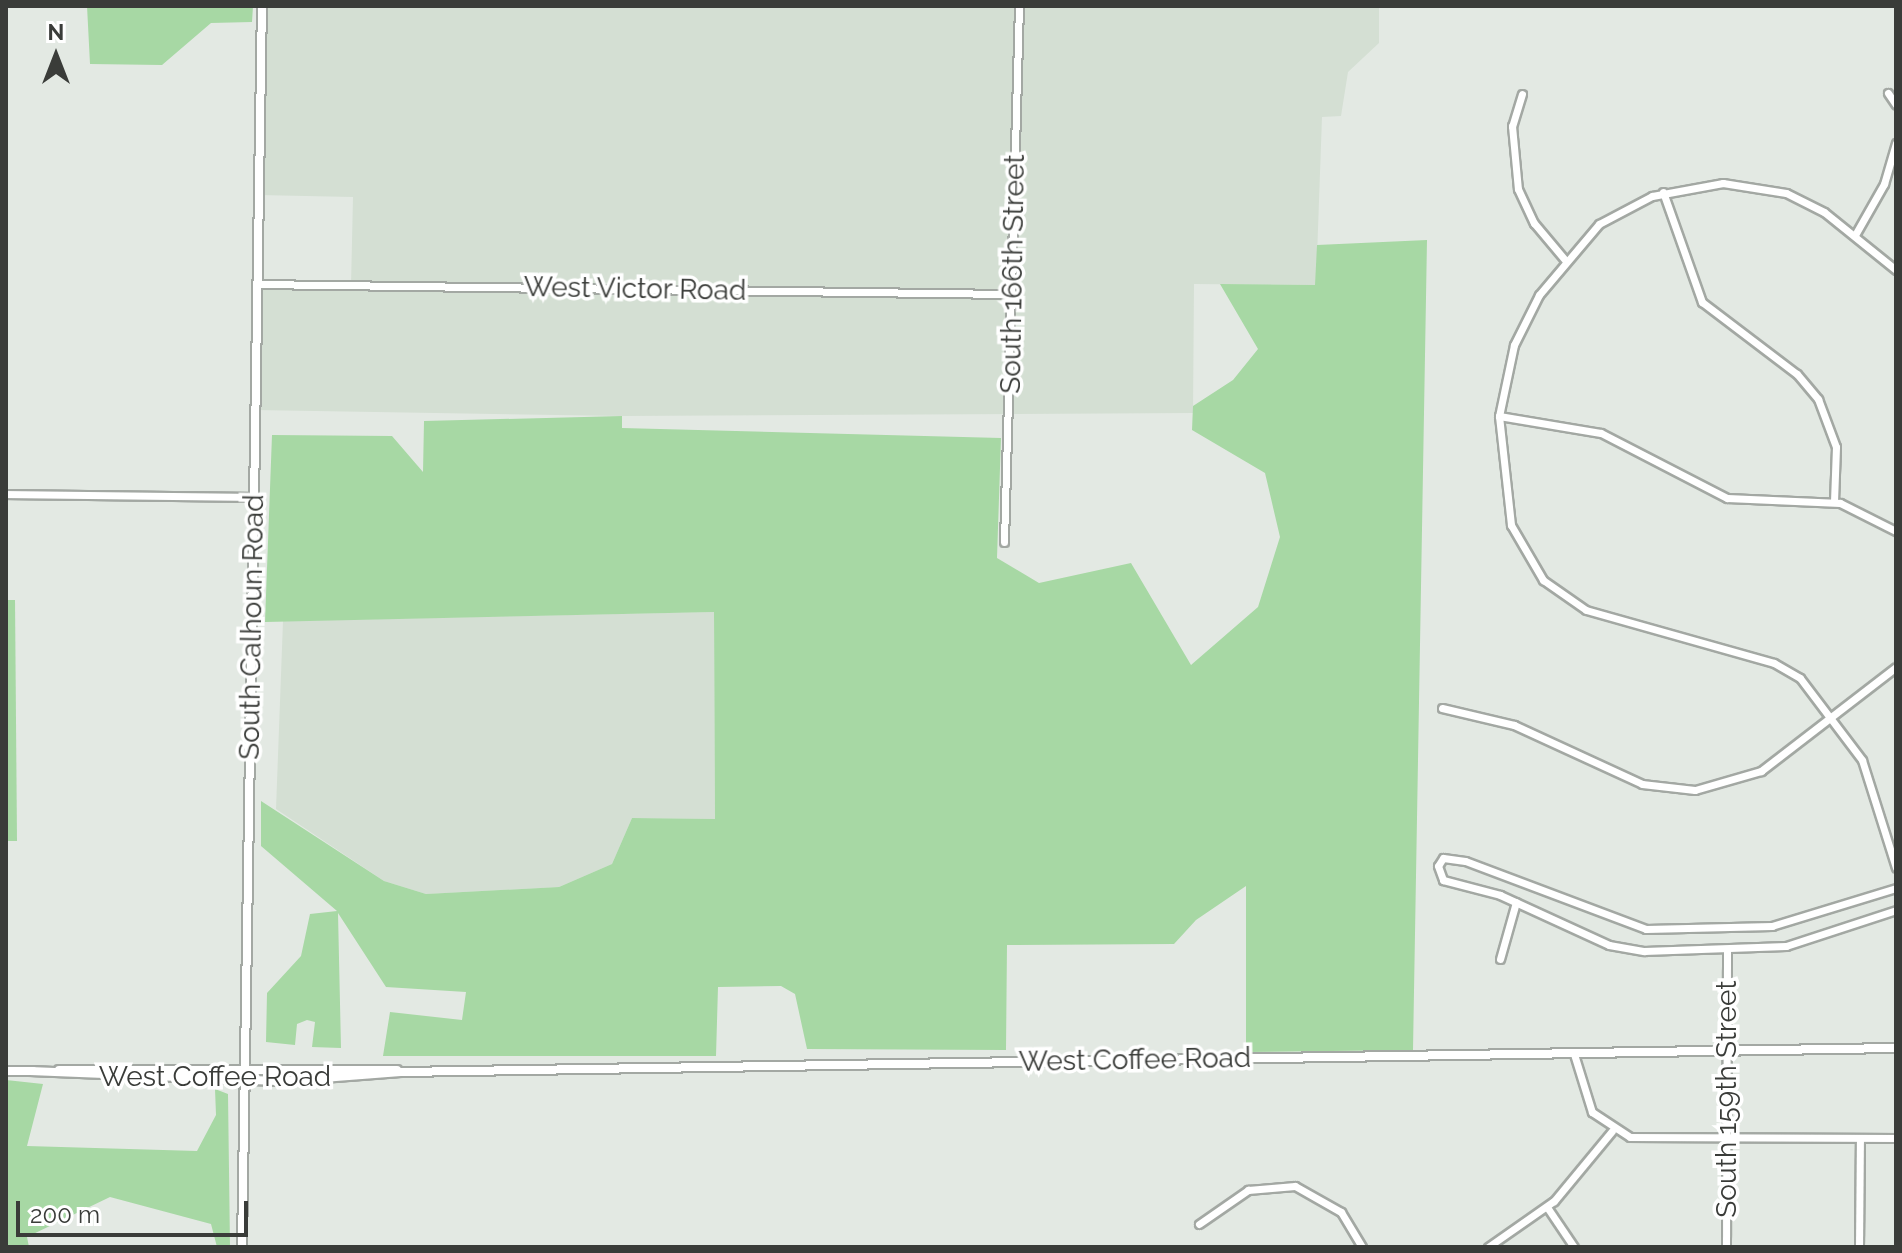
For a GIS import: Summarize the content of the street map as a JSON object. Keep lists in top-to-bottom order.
{
  "streets": {
    "street": [
      "South 166th Street",
      "West Victor Road",
      "South Calhoun Road",
      "West Coffee Road",
      "South 159th Street"
    ]
  },
  "crossings": [
    ["South 166th Street", "West Victor Road"],
    ["West Victor Road", "South Calhoun Road"],
    ["South Calhoun Road", "West Coffee Road"],
    ["West Coffee Road", "South 159th Street"]
  ],
  "scale_bar": "200 m",
  "north": "top"
}
